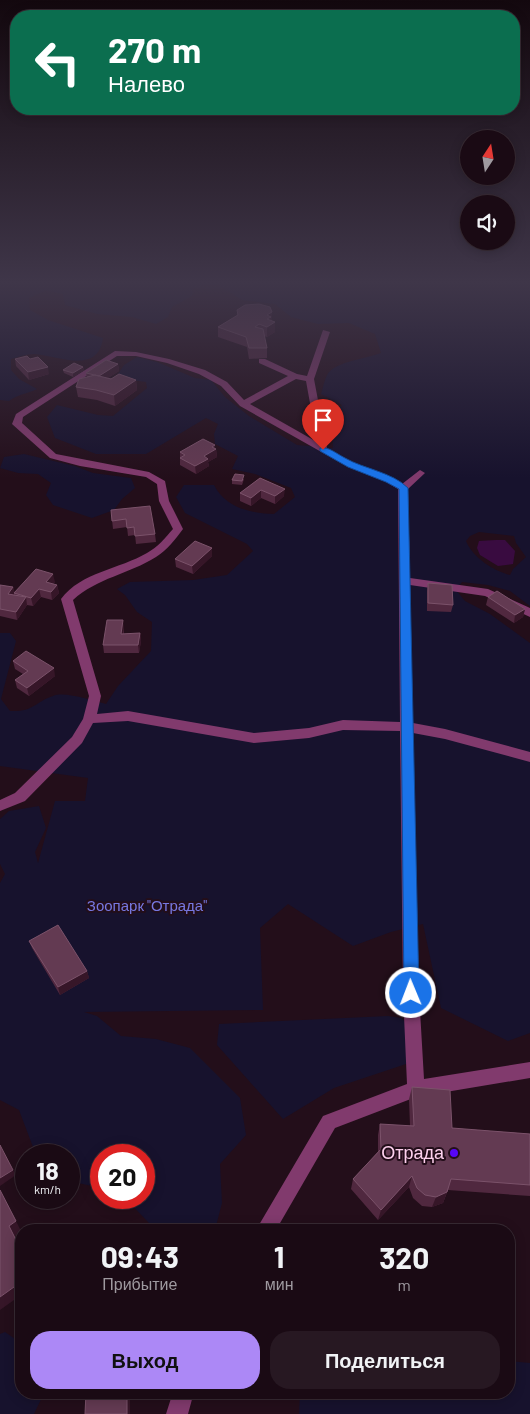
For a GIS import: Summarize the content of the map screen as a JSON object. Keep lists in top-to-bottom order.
{
  "parks": ["Зоопарк \"Отрада\""],
  "places": ["Отрада"],
  "north": "top",
  "page": {
    "turn": ["270 m", "Налево"],
    "speed": "18 km/h",
    "limit": "20",
    "eta": [
      "09:43",
      "Прибытие",
      "1",
      "мин",
      "320",
      "m"
    ],
    "buttons": ["Выход", "Поделиться"]
  }
}
